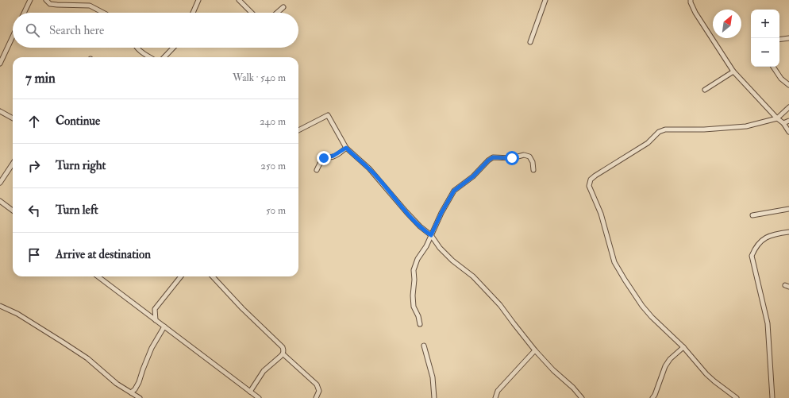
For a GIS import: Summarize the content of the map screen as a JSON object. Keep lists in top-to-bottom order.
{
  "north": "top right",
  "page": {
    "map_buttons": ["+", "−"],
    "search": "Search here",
    "heading": ["7 min", "Walk · 540 m"],
    "list": [
      ["Continue", "240 m"],
      ["Turn right", "250 m"],
      ["Turn left", "50 m"],
      "Arrive at destination"
    ]
  }
}
